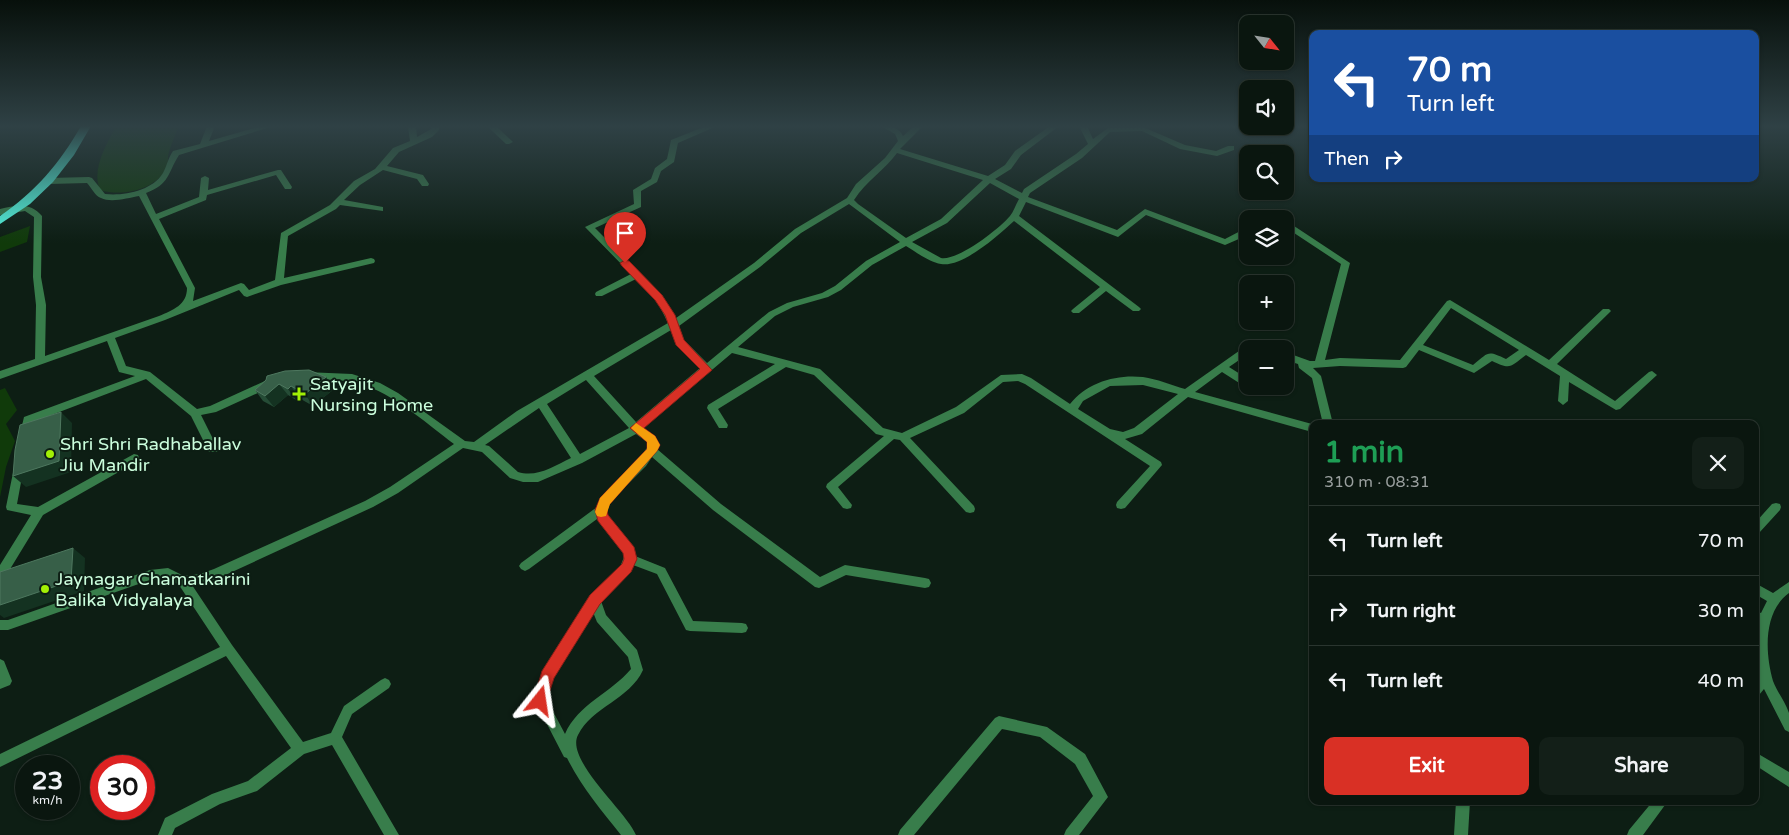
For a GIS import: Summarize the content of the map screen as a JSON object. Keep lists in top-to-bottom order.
{
  "places": {
    "health": ["Satyajit Nursing Home"],
    "other": ["Shri Shri Radhaballav Jiu Mandir", "Jaynagar Chamatkarini Balika Vidyalaya"]
  },
  "north": "bottom right",
  "page": {
    "map_buttons": ["+", "−"],
    "turn": ["70 m", "Turn left"],
    "then": "Then",
    "heading": ["1 min", "310 m · 08:31"],
    "list": [
      {
        "name": "Turn left",
        "value": "70 m"
      },
      {
        "name": "Turn right",
        "value": "30 m"
      },
      {
        "name": "Turn left",
        "value": "40 m"
      }
    ],
    "buttons": ["Exit", "Share"],
    "speed": "23 km/h",
    "limit": "30"
  }
}
